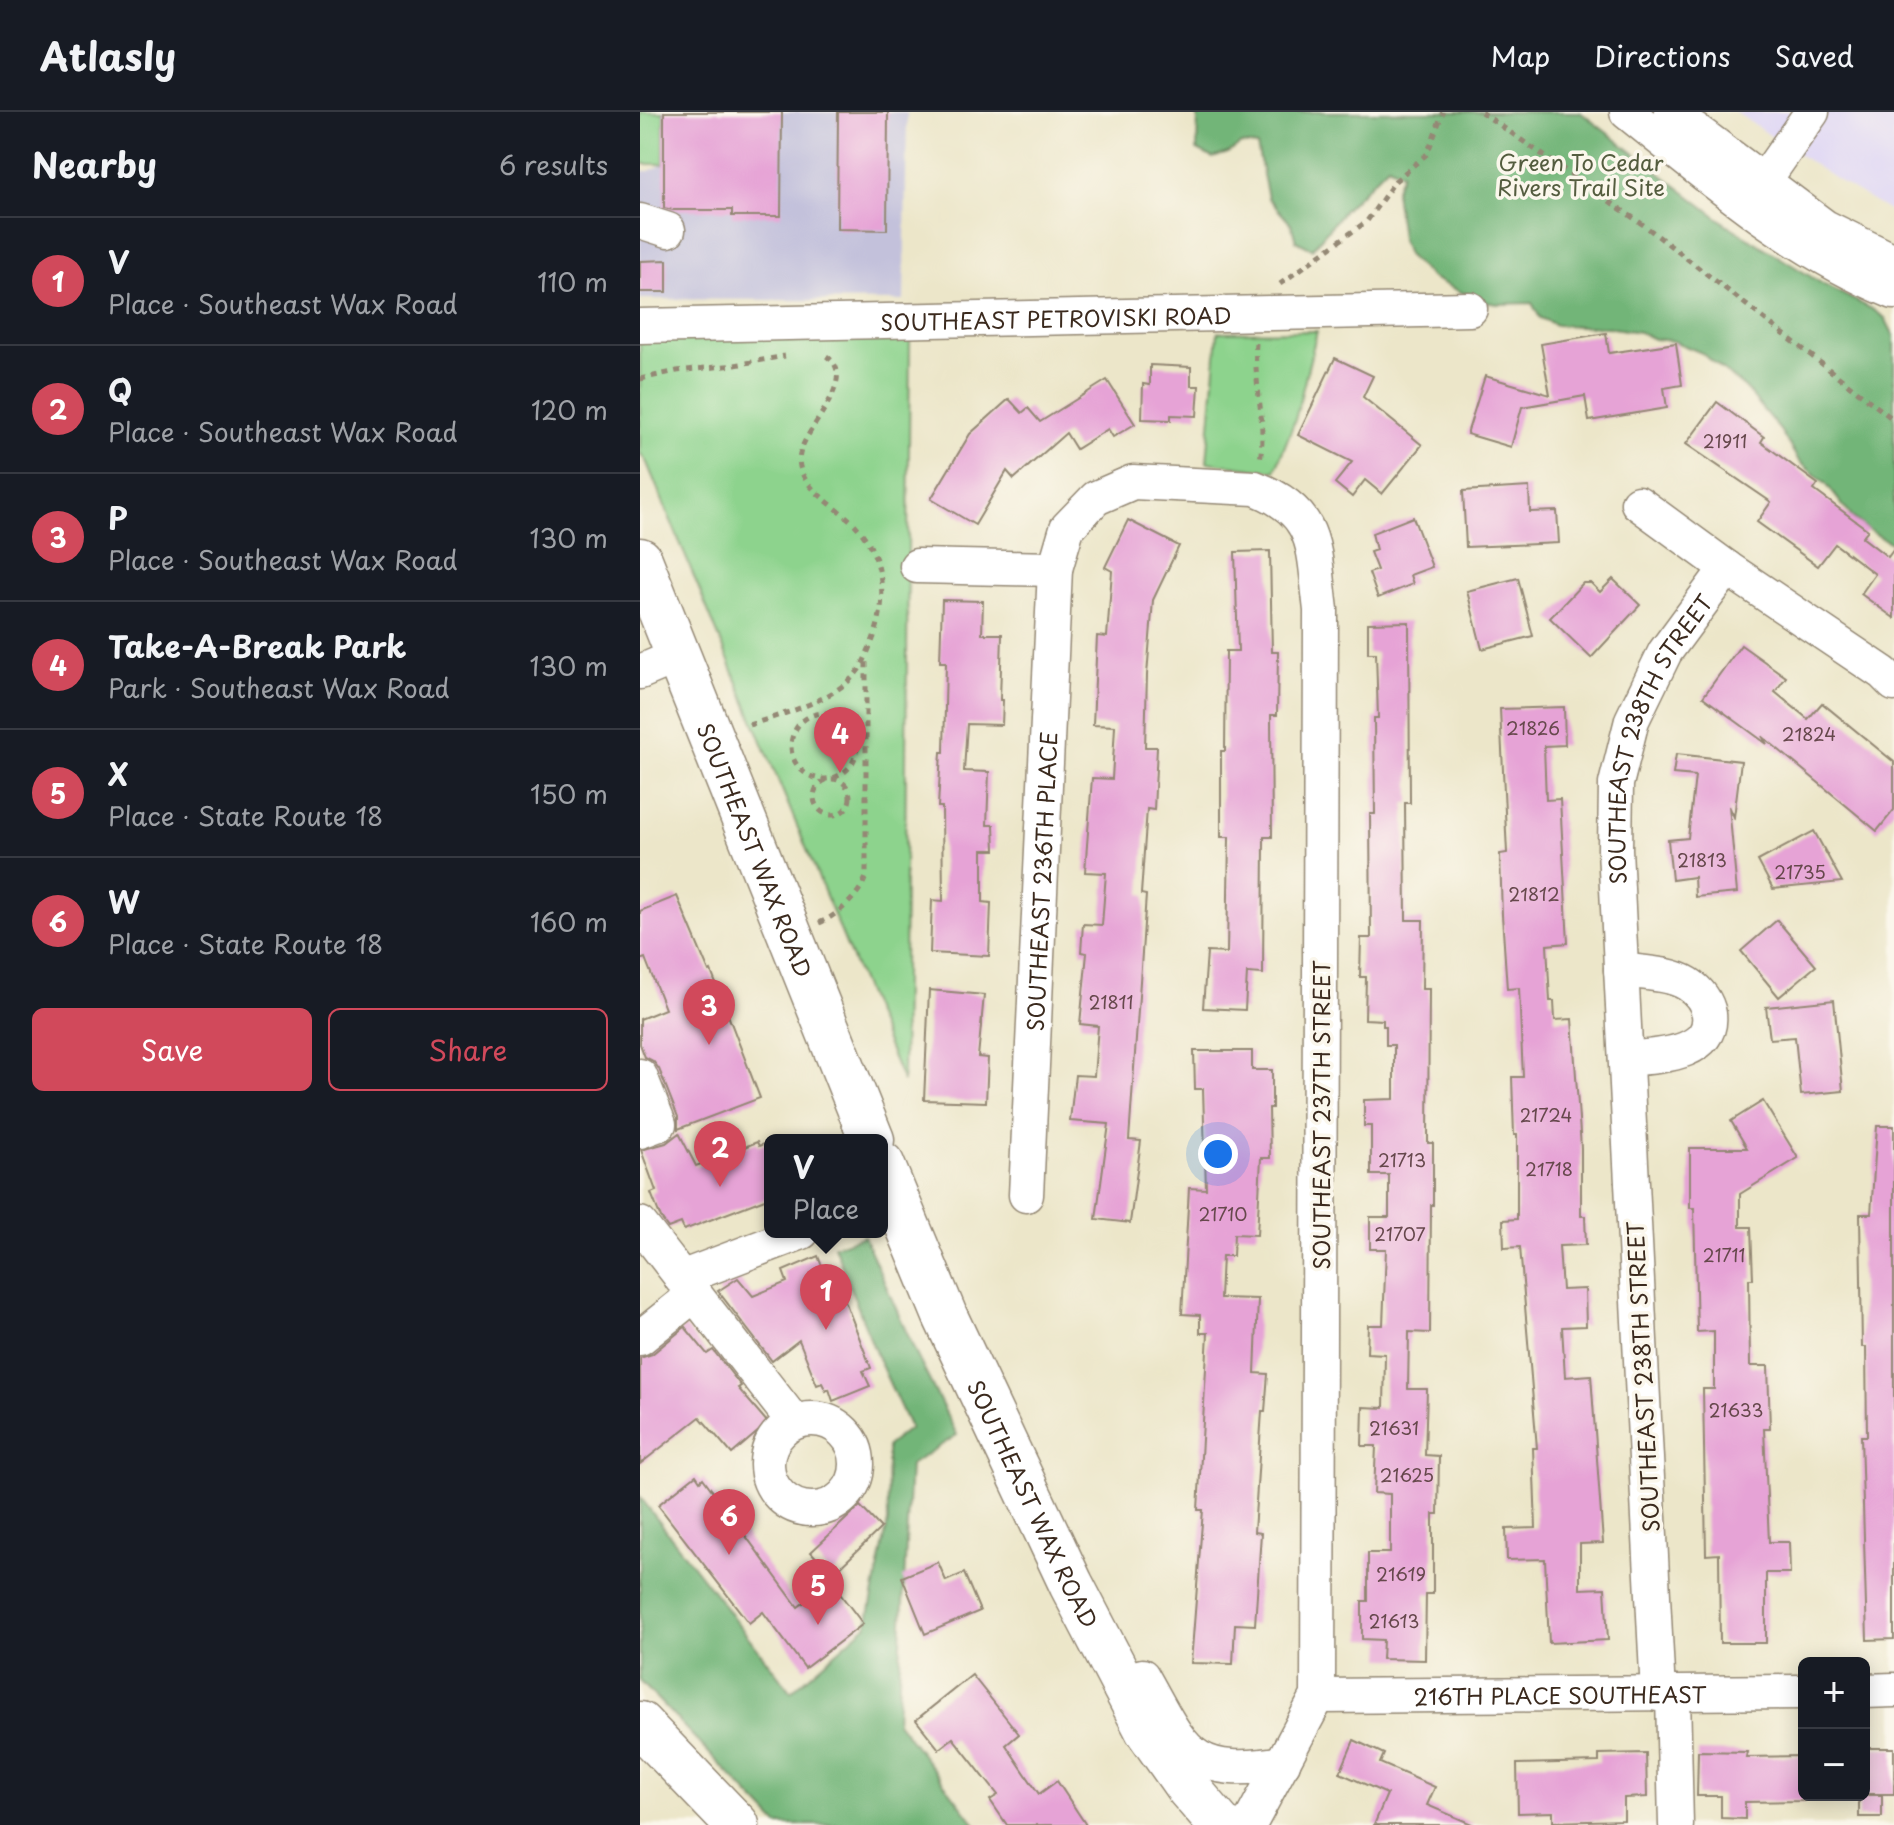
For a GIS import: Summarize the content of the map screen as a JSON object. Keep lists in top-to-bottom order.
{
  "streets": {
    "main road": ["SOUTHEAST WAX ROAD"],
    "street": [
      "SOUTHEAST PETROVISKI ROAD",
      "SOUTHEAST 238TH STREET",
      "SOUTHEAST 236TH PLACE",
      "SOUTHEAST 237TH STREET",
      "216TH PLACE SOUTHEAST"
    ]
  },
  "crossings": [
    ["SOUTHEAST 238TH STREET", "216TH PLACE SOUTHEAST"],
    ["SOUTHEAST 236TH PLACE", "SOUTHEAST 237TH STREET"],
    ["SOUTHEAST 237TH STREET", "216TH PLACE SOUTHEAST"]
  ],
  "parks": ["Green To Cedar Rivers Trail Site"],
  "house_numbers": [
    "21911",
    "21826",
    "21824",
    "21813",
    "21735",
    "21812",
    "21811",
    "21724",
    "21713",
    "21718",
    "21710",
    "21707",
    "21711",
    "21633",
    "21631",
    "21625",
    "21619",
    "21613"
  ],
  "page": {
    "header": "Atlasly",
    "nav": ["Map", "Directions", "Saved"],
    "heading": ["Nearby", "6 results"],
    "list": [
      {
        "mark": "1",
        "name": "V",
        "note": "Place · Southeast Wax Road",
        "value": "110 m"
      },
      {
        "mark": "2",
        "name": "Q",
        "note": "Place · Southeast Wax Road",
        "value": "120 m"
      },
      {
        "mark": "3",
        "name": "P",
        "note": "Place · Southeast Wax Road",
        "value": "130 m"
      },
      {
        "mark": "4",
        "name": "Take-A-Break Park",
        "note": "Park · Southeast Wax Road",
        "value": "130 m"
      },
      {
        "mark": "5",
        "name": "X",
        "note": "Place · State Route 18",
        "value": "150 m"
      },
      {
        "mark": "6",
        "name": "W",
        "note": "Place · State Route 18",
        "value": "160 m"
      }
    ],
    "pins": [
      "4",
      "3",
      "2",
      "1",
      "6",
      "5"
    ],
    "buttons": ["Save", "Share"],
    "popup": ["V", "Place"],
    "map_buttons": ["+", "−"]
  }
}
